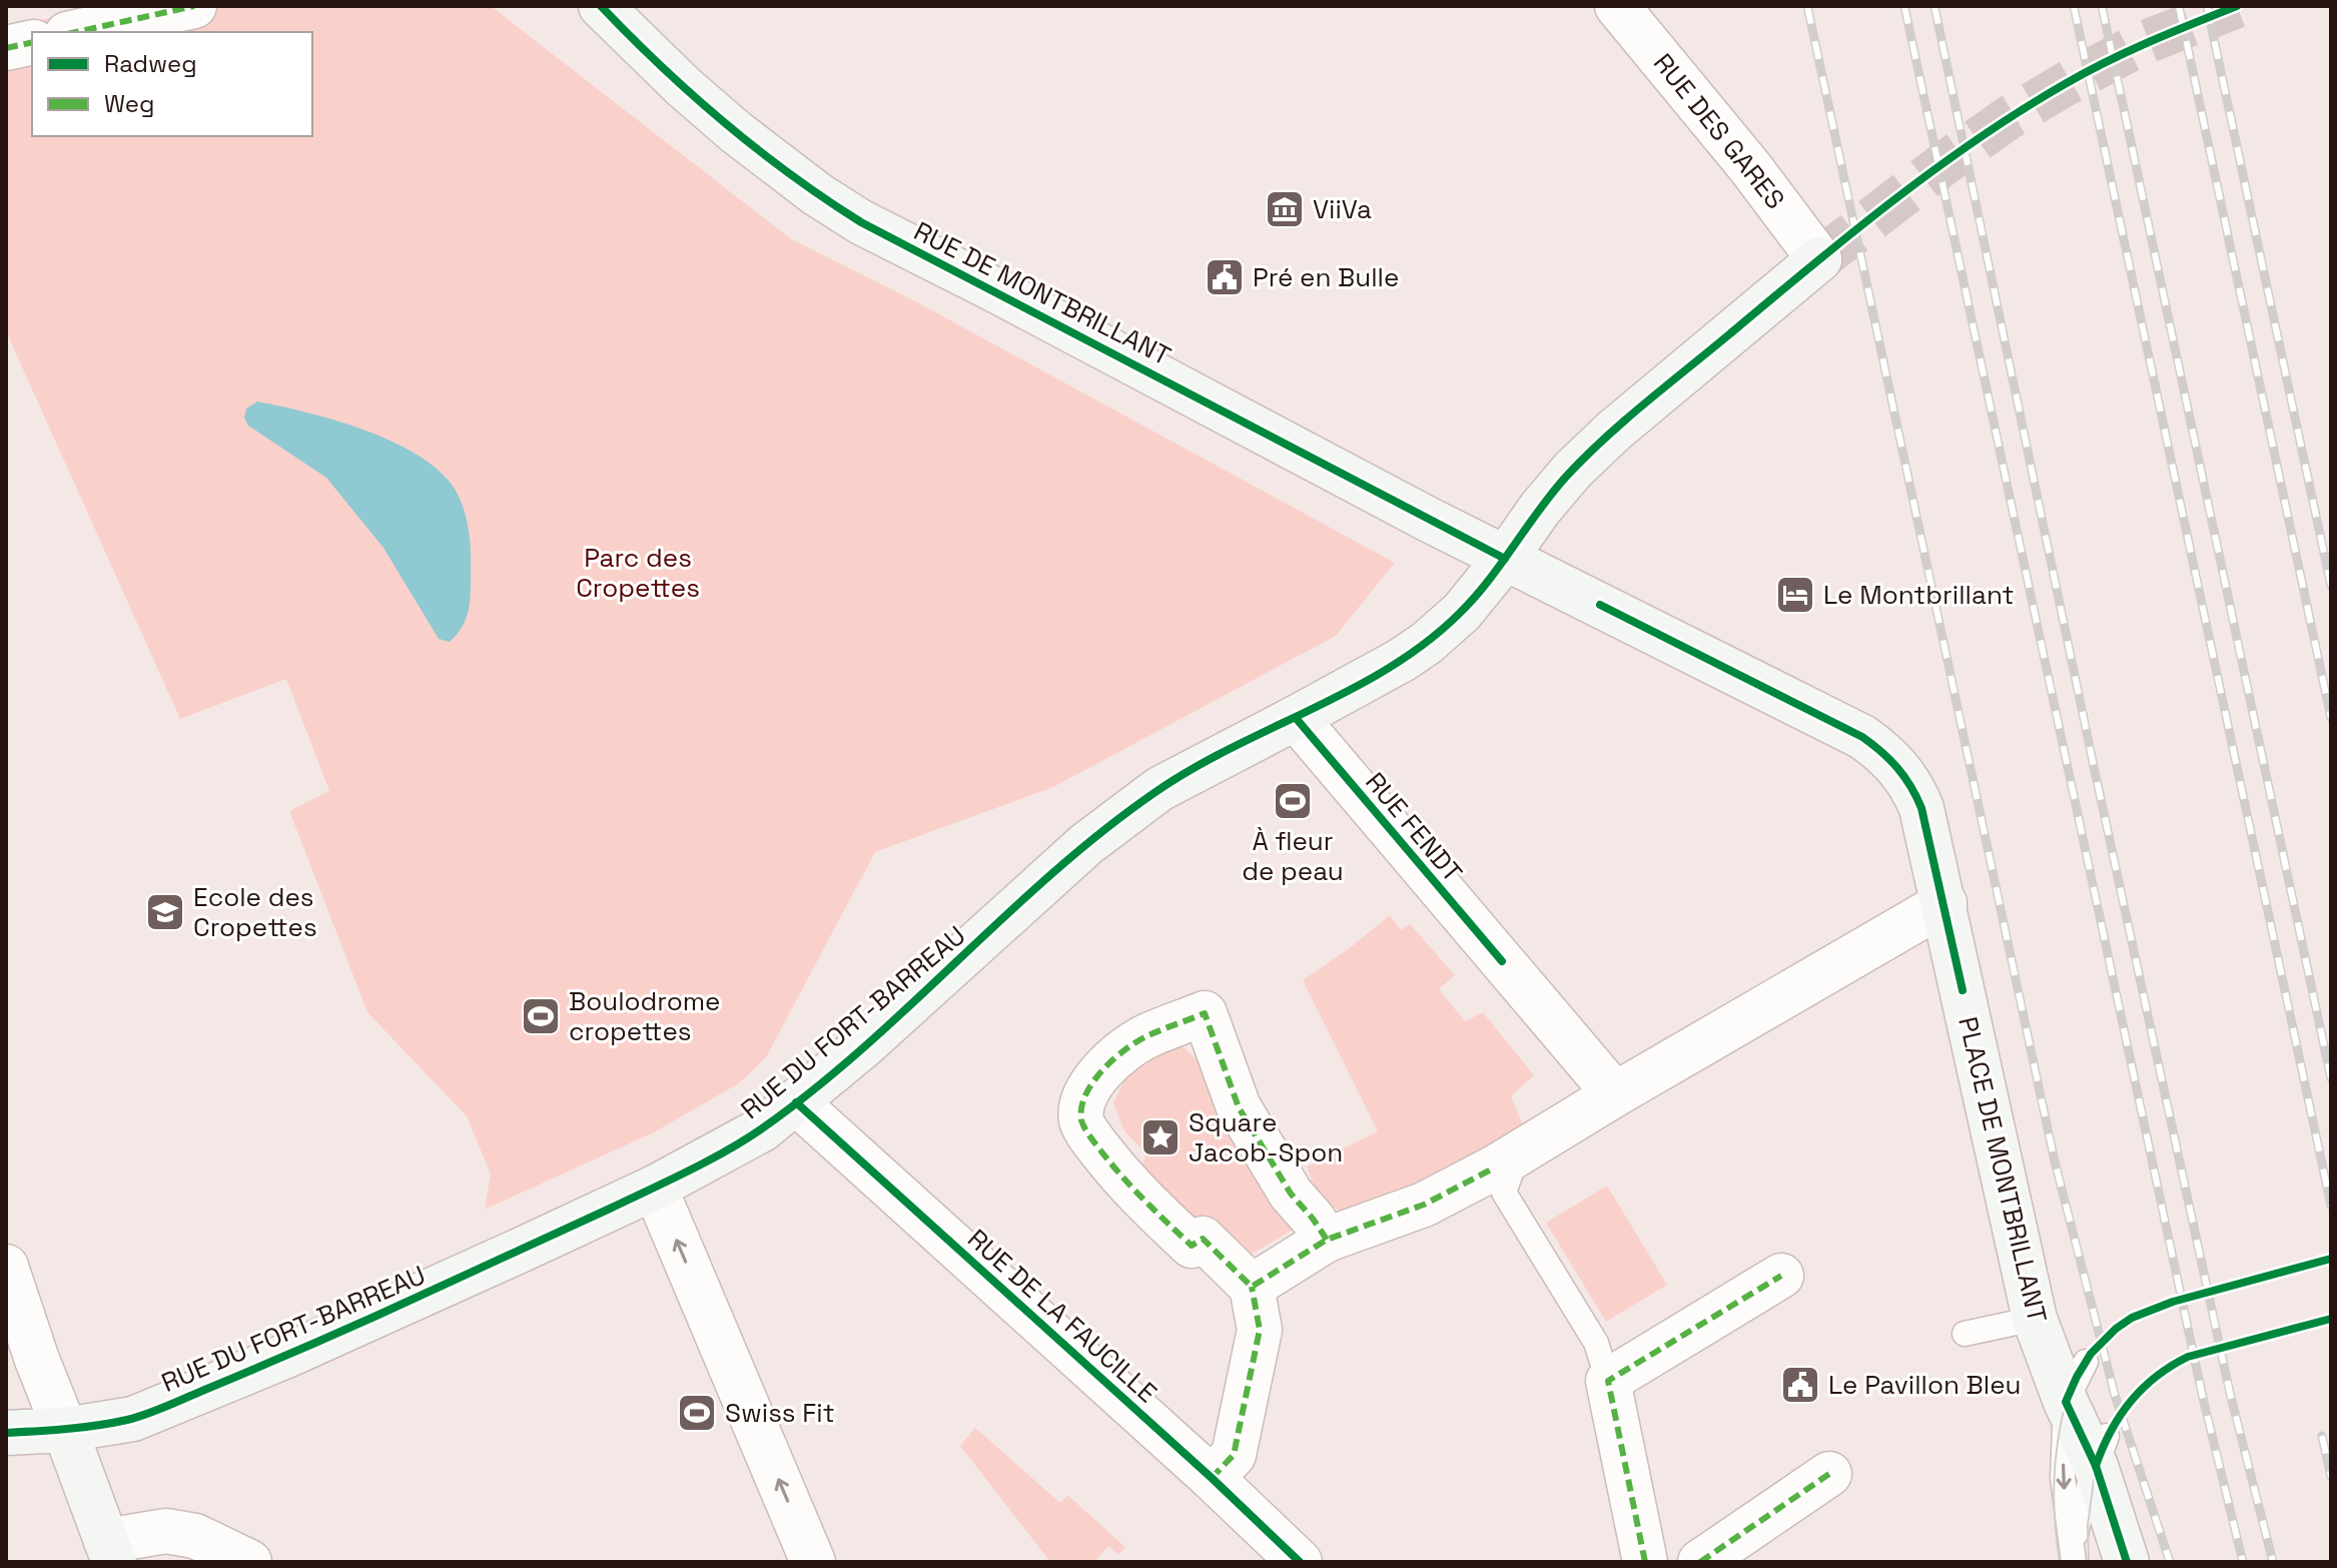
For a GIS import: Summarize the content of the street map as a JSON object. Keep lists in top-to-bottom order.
{
  "streets": {
    "main road": ["RUE DE MONTBRILLANT", "RUE DU FORT-BARREAU", "PLACE DE MONTBRILLANT"],
    "street": ["RUE DES GARES", "RUE FENDT", "RUE DE LA FAUCILLE"]
  },
  "crossings": [
    ["RUE DES GARES", "RUE DU FORT-BARREAU"],
    ["RUE DE MONTBRILLANT", "RUE DU FORT-BARREAU"],
    ["RUE DE MONTBRILLANT", "PLACE DE MONTBRILLANT"],
    ["RUE FENDT", "RUE DU FORT-BARREAU"],
    ["RUE DU FORT-BARREAU", "RUE DE LA FAUCILLE"]
  ],
  "parks": ["Parc des Cropettes"],
  "places": {
    "museum": ["ViiVa"],
    "public building": ["Pré en Bulle", "Le Pavillon Bleu"],
    "hotel": ["Le Montbrillant"],
    "sports": ["À fleur de peau", "Boulodrome cropettes", "Swiss Fit"],
    "school or university": ["Ecole des Cropettes"],
    "place": ["Square Jacob-Spon"]
  },
  "legend": ["Radweg", "Weg"]
}
